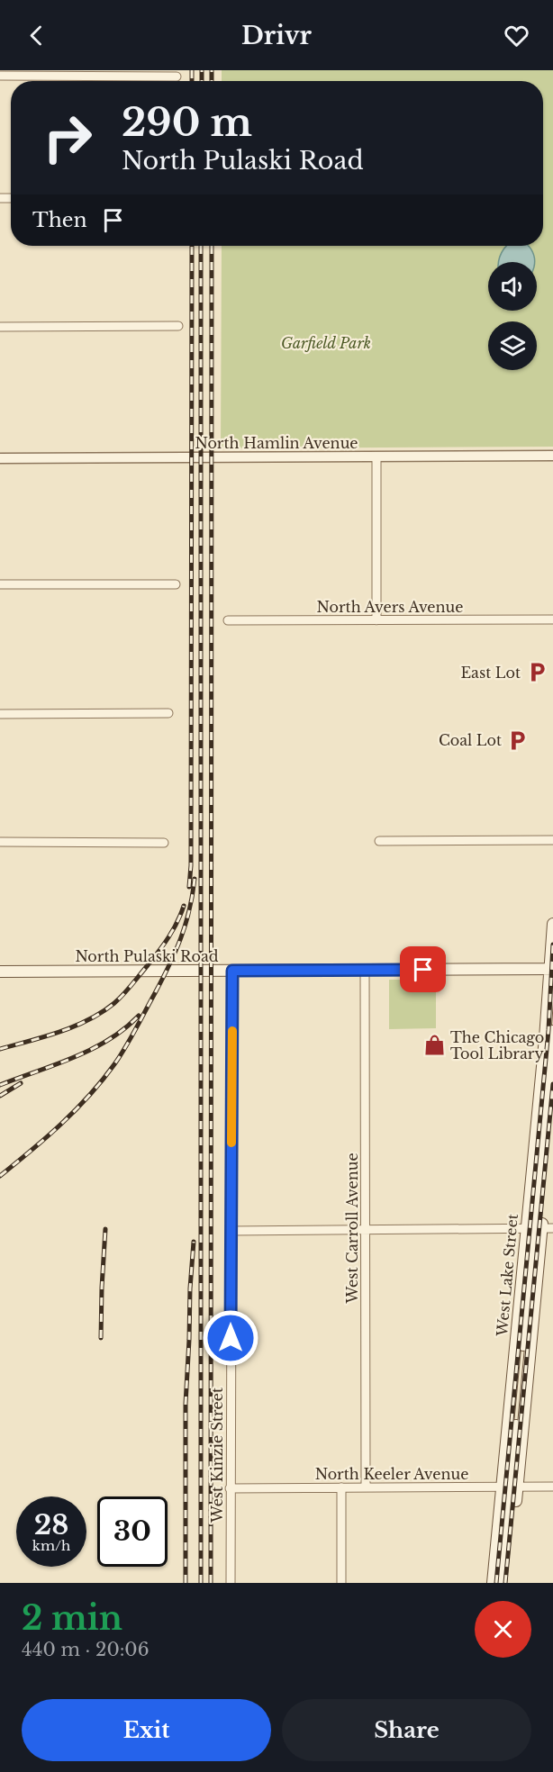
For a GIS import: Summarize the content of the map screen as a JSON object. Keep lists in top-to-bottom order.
{
  "streets": {
    "main road": ["North Pulaski Road", "West Lake Street"],
    "street": [
      "North Hamlin Avenue",
      "North Avers Avenue",
      "West Carroll Avenue",
      "West Kinzie Street",
      "North Keeler Avenue"
    ]
  },
  "crossings": [
    ["North Pulaski Road", "West Carroll Avenue"],
    ["North Pulaski Road", "West Lake Street"],
    ["North Pulaski Road", "West Kinzie Street"],
    ["West Carroll Avenue", "North Keeler Avenue"],
    ["West Lake Street", "North Keeler Avenue"],
    ["West Kinzie Street", "North Keeler Avenue"]
  ],
  "parks": ["Garfield Park"],
  "places": {
    "parking": ["East Lot", "Coal Lot"],
    "shop": ["The Chicago Tool Library"]
  },
  "page": {
    "header": "Drivr",
    "turn": ["290 m", "North Pulaski Road"],
    "then": "Then",
    "speed": "28 km/h",
    "limit": "30",
    "heading": ["2 min", "440 m · 20:06"],
    "buttons": ["Exit", "Share"]
  }
}
